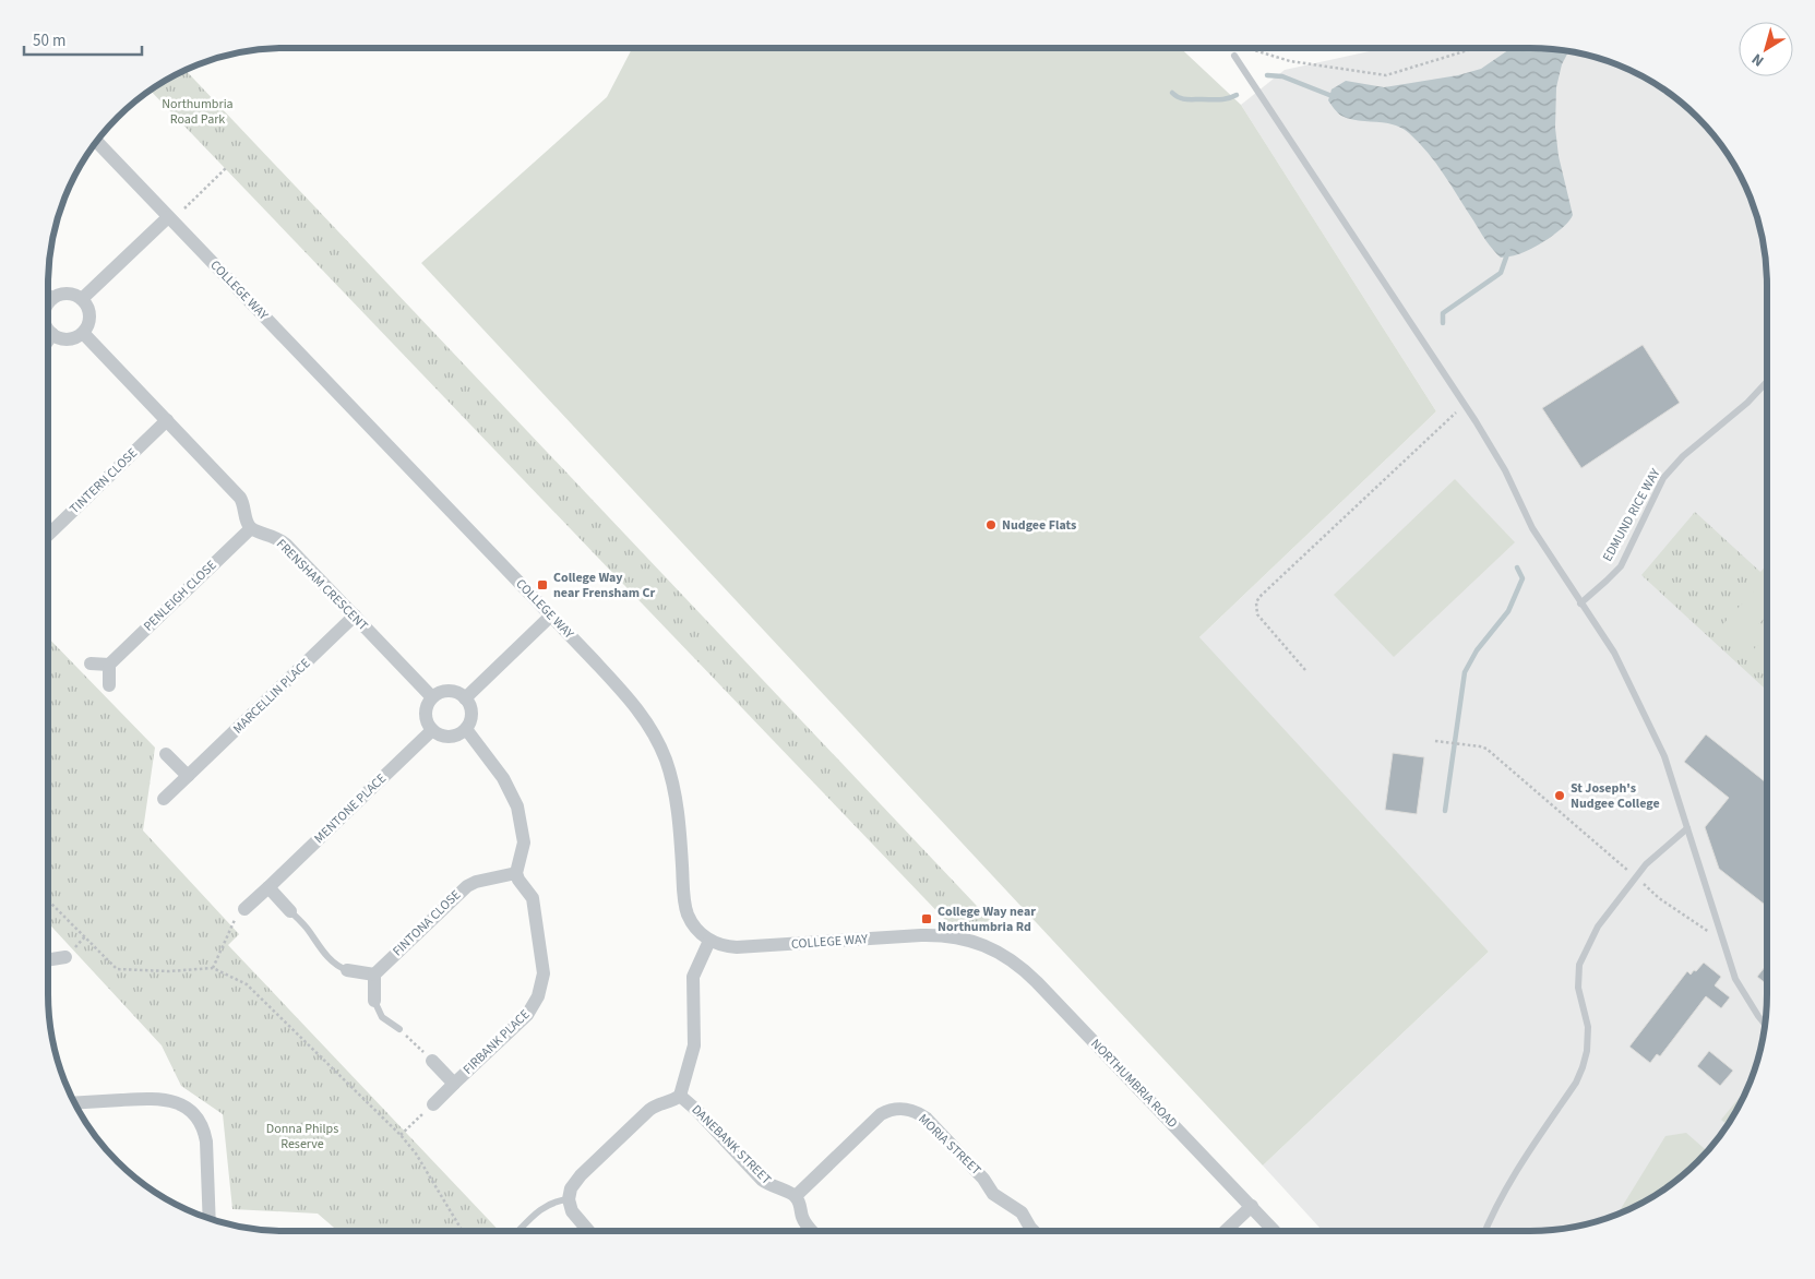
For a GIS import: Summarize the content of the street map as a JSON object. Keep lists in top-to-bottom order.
{
  "streets": {
    "street": [
      "COLLEGE WAY",
      "TINTERN CLOSE",
      "FRENSHAM CRESCENT",
      "PENLEIGH CLOSE",
      "MARCELLIN PLACE",
      "MENTONE PLACE",
      "FINTONA CLOSE",
      "FIRBANK PLACE",
      "NORTHUMBRIA ROAD",
      "DANEBANK STREET",
      "MORIA STREET"
    ],
    "lane": ["EDMUND RICE WAY"]
  },
  "crossings": [
    ["COLLEGE WAY", "NORTHUMBRIA ROAD"],
    ["FRENSHAM CRESCENT", "PENLEIGH CLOSE"],
    ["FRENSHAM CRESCENT", "MARCELLIN PLACE"],
    ["FRENSHAM CRESCENT", "MENTONE PLACE"],
    ["FINTONA CLOSE", "FIRBANK PLACE"],
    ["DANEBANK STREET", "MORIA STREET"]
  ],
  "parks": ["Northumbria Road Park", "Donna Philps Reserve"],
  "places": {
    "other": ["Nudgee Flats", "St Joseph's Nudgee College"],
    "transit": ["College Way near Frensham Cr", "College Way near Northumbria Rd"]
  },
  "scale_bar": "50 m",
  "north": "bottom left"
}
